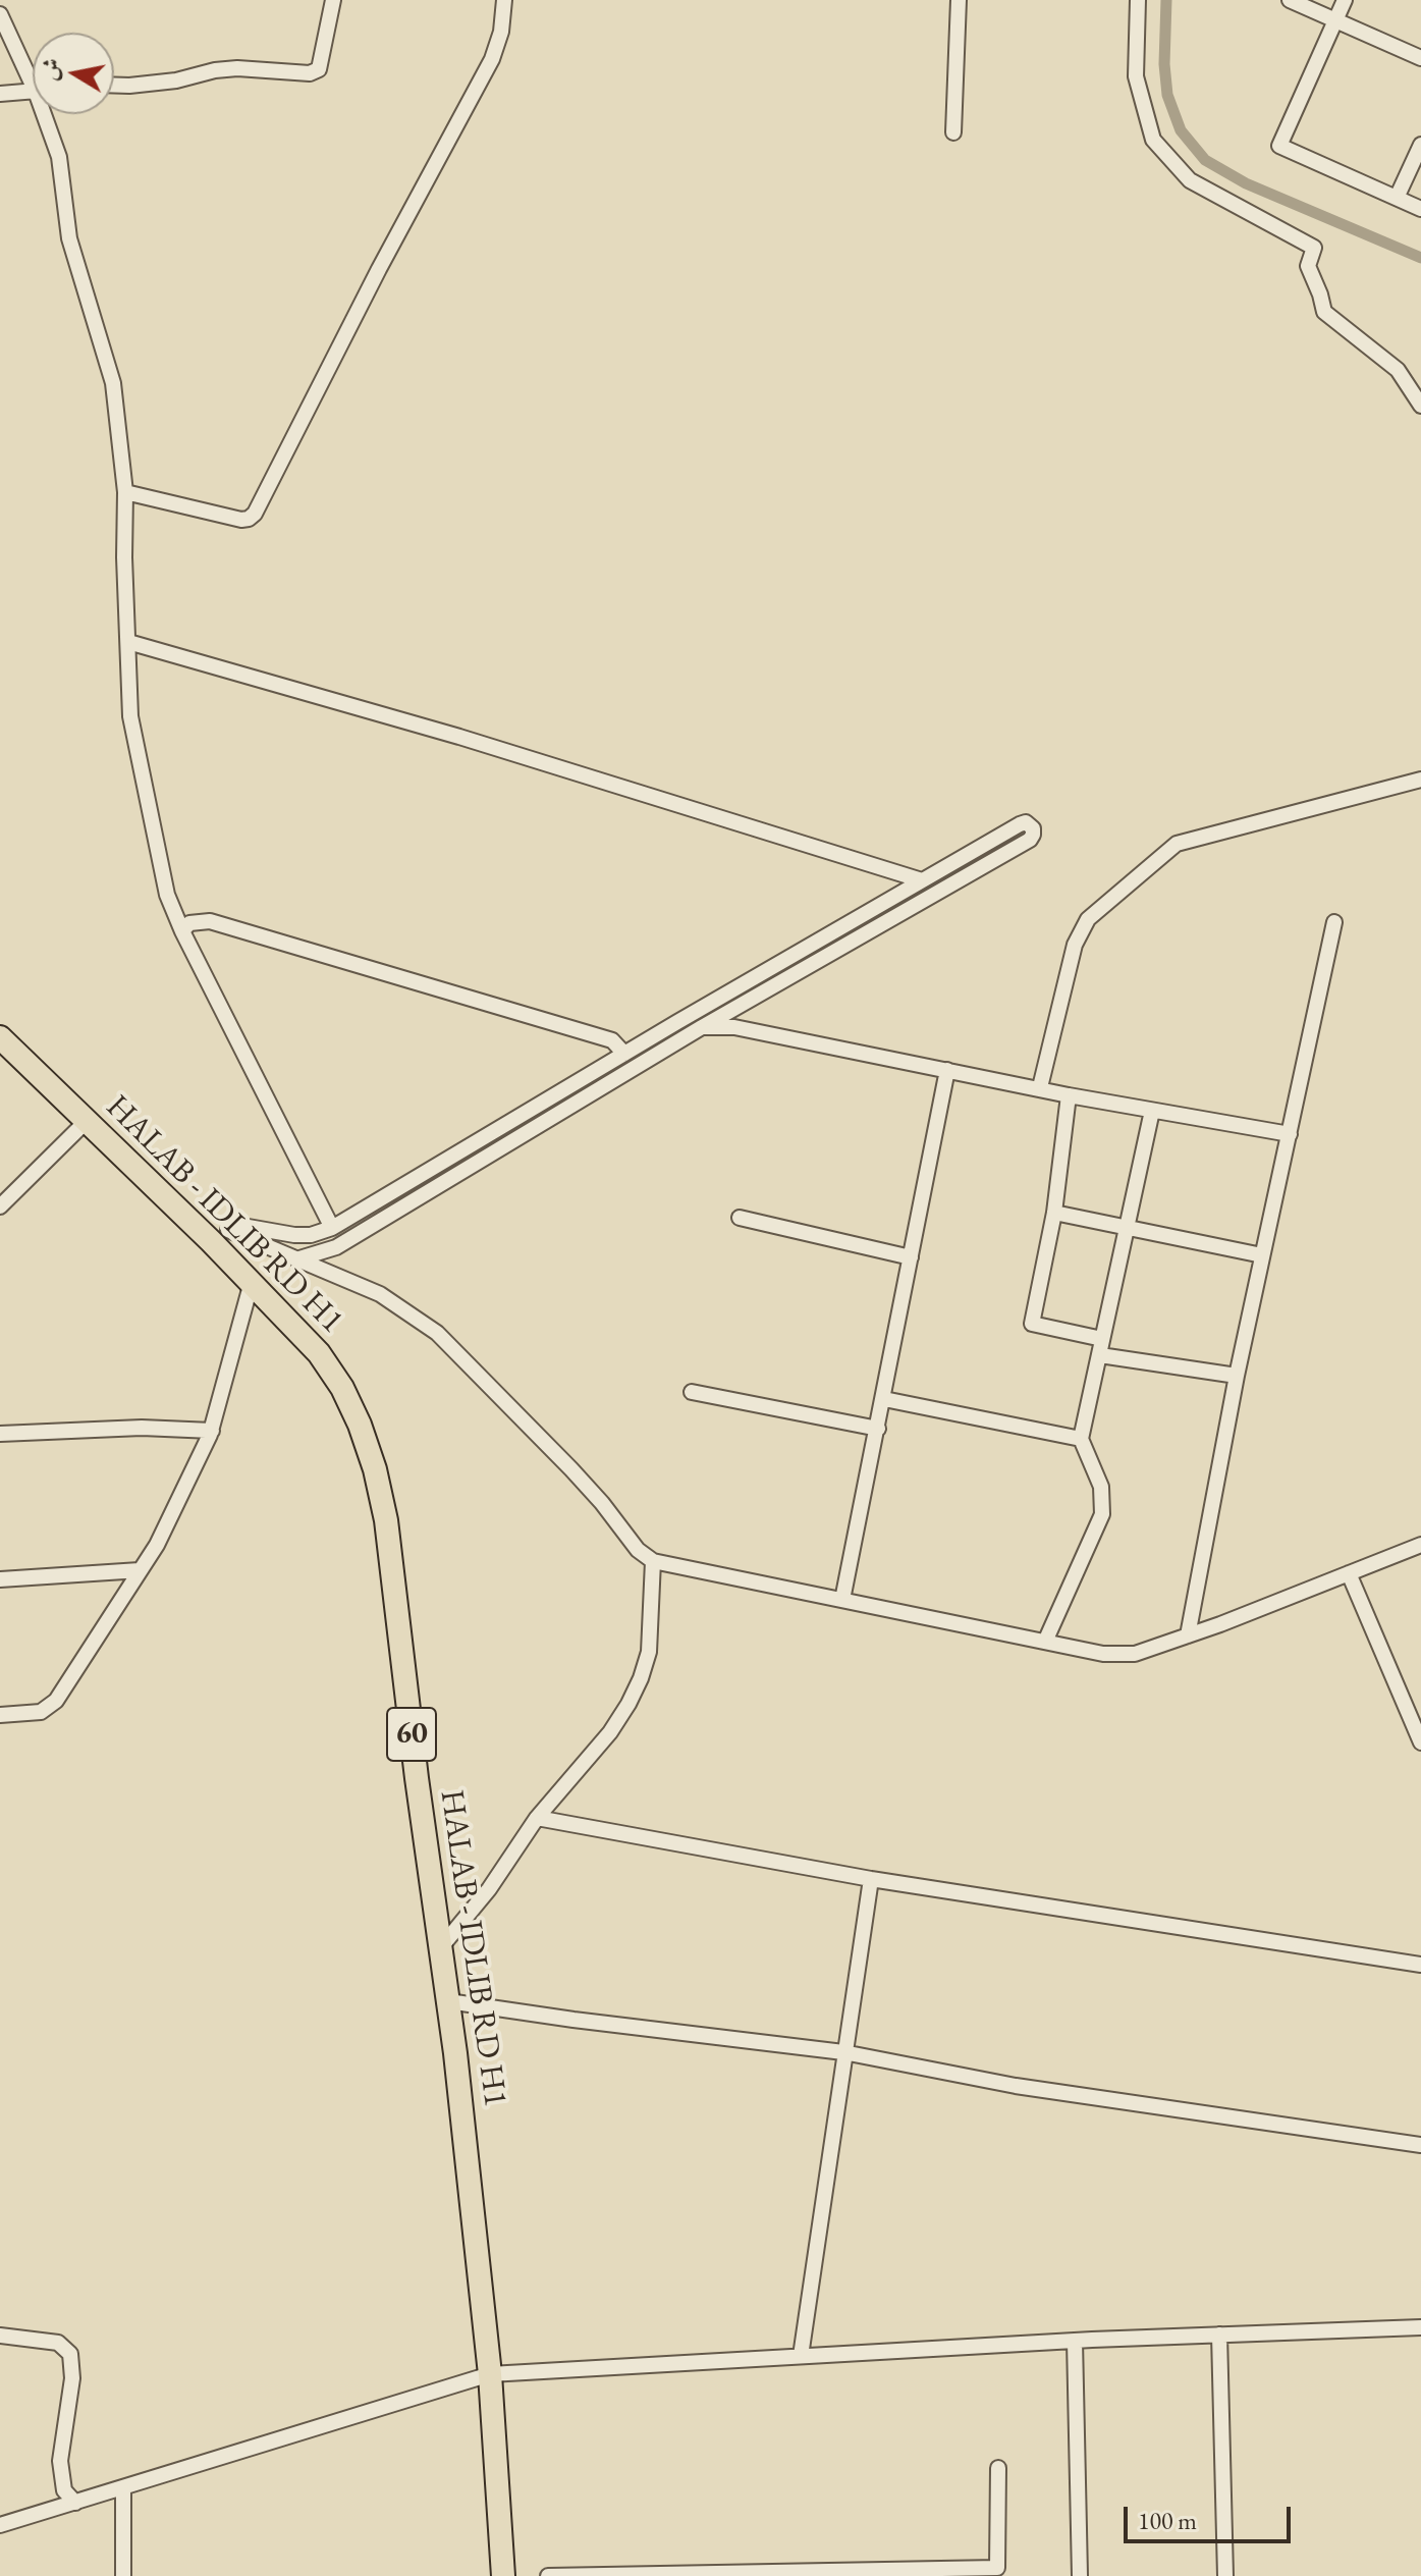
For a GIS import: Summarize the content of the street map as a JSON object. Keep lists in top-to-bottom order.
{
  "streets": {
    "highway": ["HALAB - IDLIB RD H1", "60"]
  },
  "scale_bar": "100 m",
  "north": "left"
}
